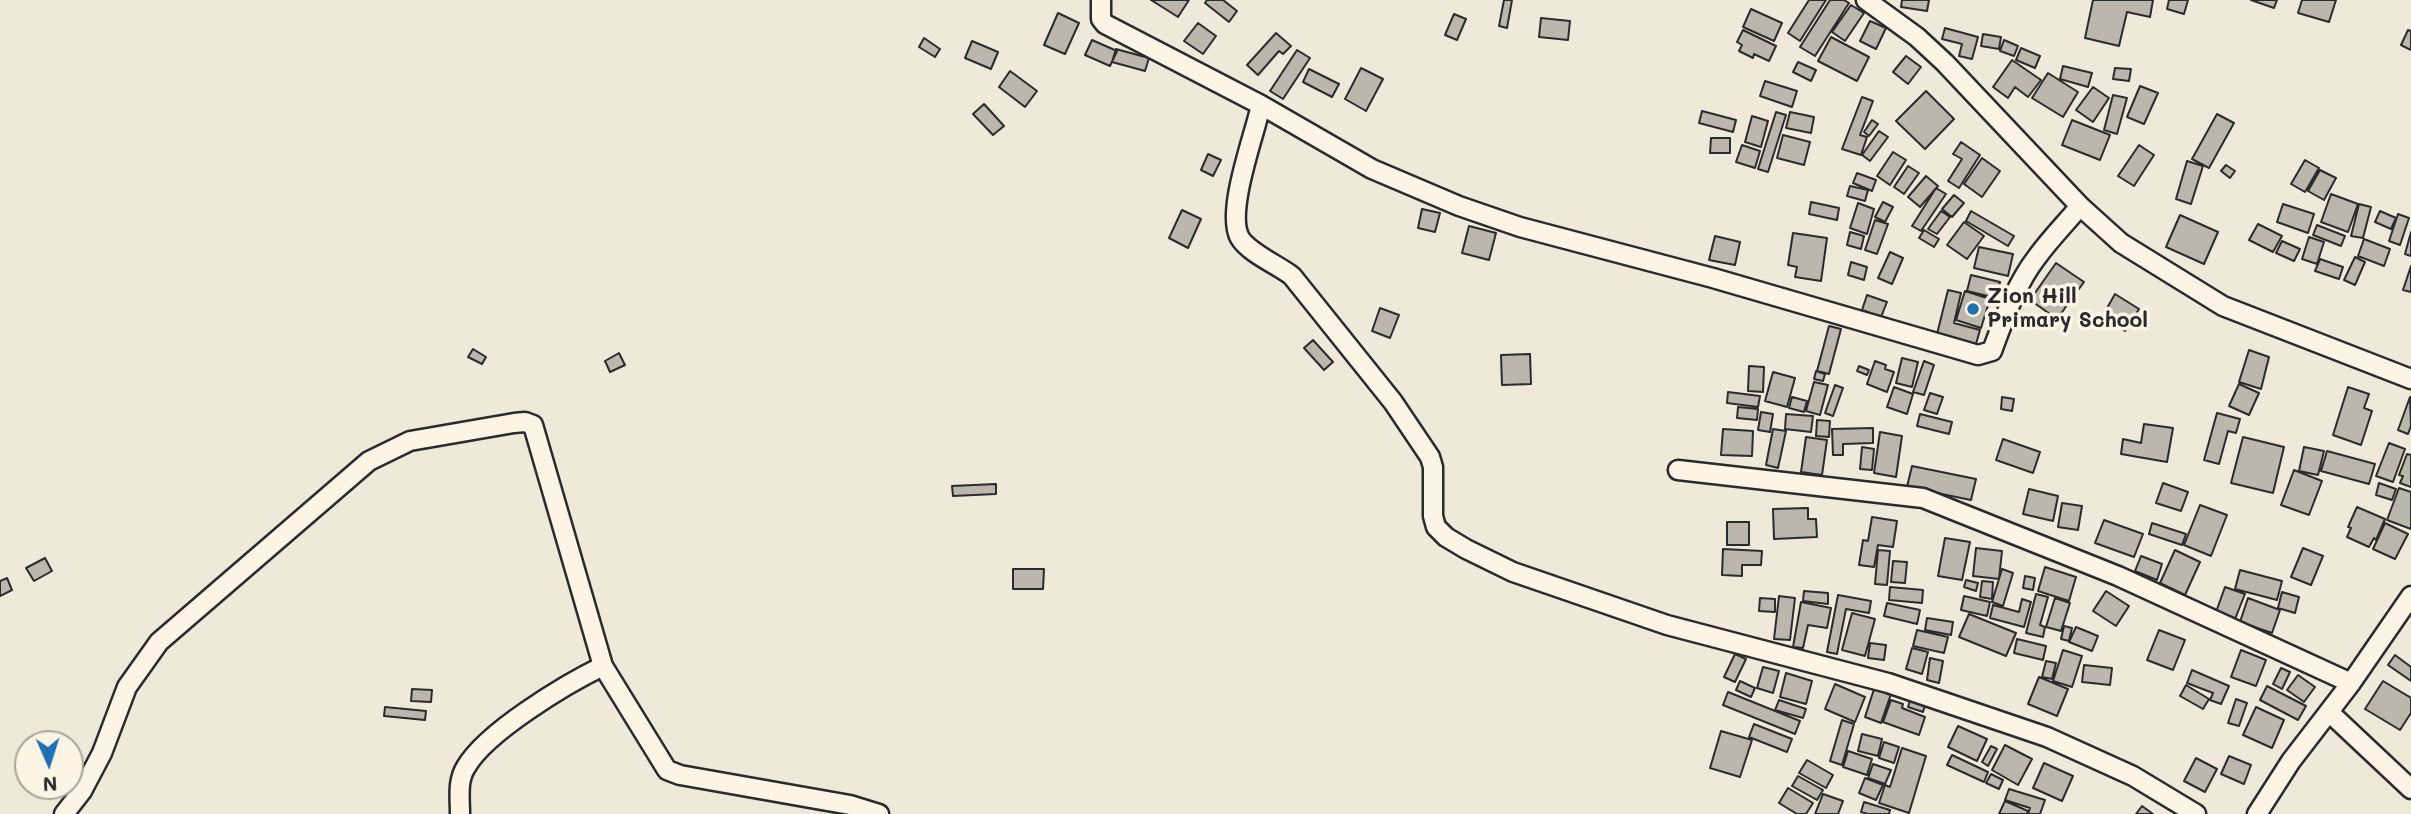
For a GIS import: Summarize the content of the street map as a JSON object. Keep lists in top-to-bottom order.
{
  "places": ["Zion Hill Primary School"],
  "north": "bottom"
}
